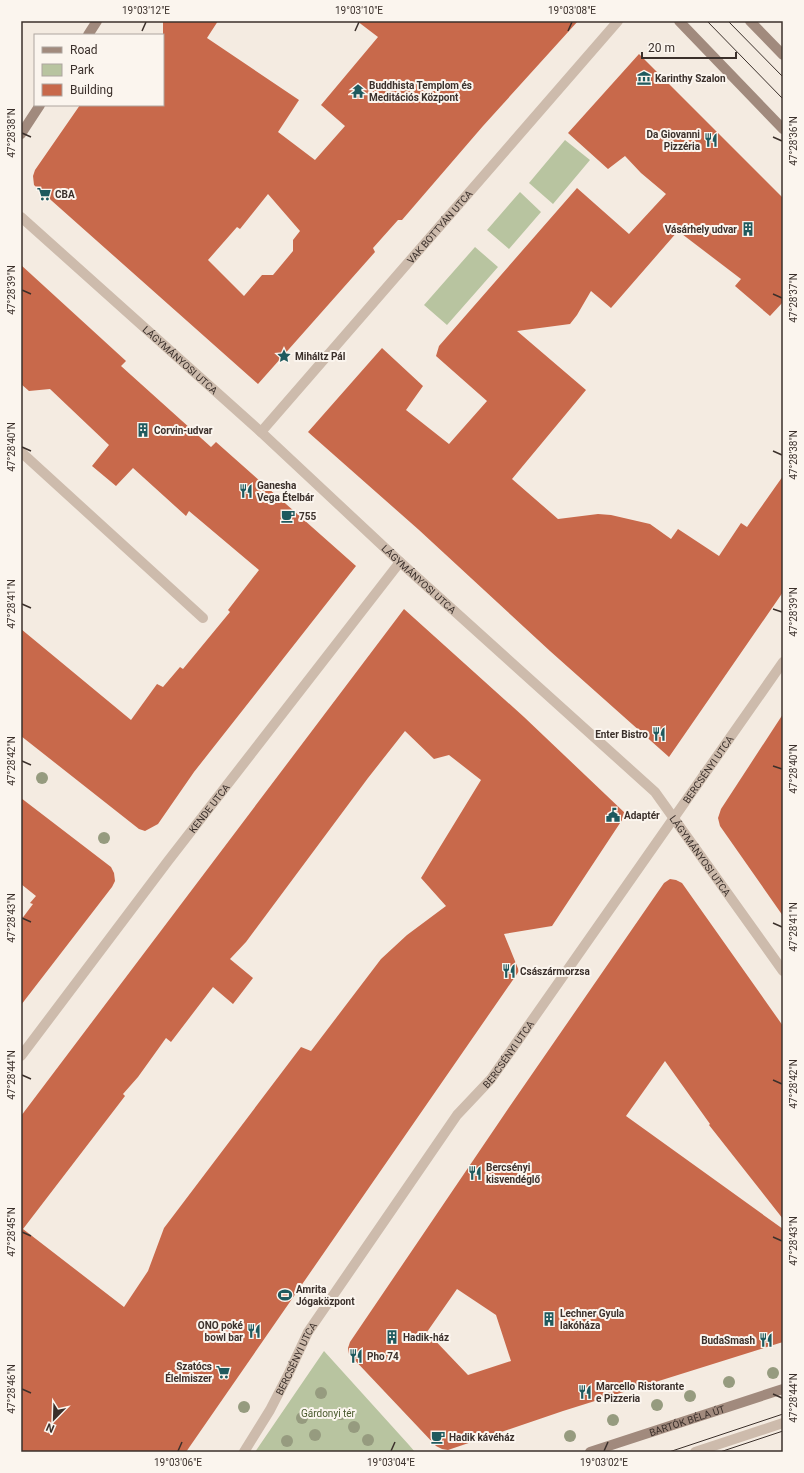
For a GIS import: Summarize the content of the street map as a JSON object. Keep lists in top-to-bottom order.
{
  "streets": {
    "street": [
      "VAK BOTTYÁN UTCA",
      "LÁGYMÁNYOSI UTCA",
      "BERCSÉNYI UTCA",
      "KENDE UTCA",
      "BARTÓK BÉLA ÚT"
    ]
  },
  "crossings": [
    ["VAK BOTTYÁN UTCA", "LÁGYMÁNYOSI UTCA"],
    ["LÁGYMÁNYOSI UTCA", "BERCSÉNYI UTCA"],
    ["LÁGYMÁNYOSI UTCA", "KENDE UTCA"]
  ],
  "parks": ["Gárdonyi tér"],
  "places": {
    "museum": ["Karinthy Szalon"],
    "temple": ["Buddhista Templom és Meditációs Központ"],
    "restaurant": [
      "Da Giovanni Pizzéria",
      "Ganesha Vega Ételbár",
      "Enter Bistro",
      "Császármorzsa",
      "Bercsényi kisvendéglő",
      "ONO poké bowl bar",
      "BudaSmash",
      "Pho 74",
      "Marcello Ristorante e Pizzeria"
    ],
    "supermarket": ["CBA", "Szatócs Élelmiszer"],
    "building": [
      "Vásárhely udvar",
      "Corvin-udvar",
      "Lechner Gyula lakóháza",
      "Hadik-ház"
    ],
    "place": ["Miháltz Pál"],
    "cafe": ["755", "Hadik kávéház"],
    "public building": ["Adaptér"],
    "sports": ["Amrita Jógaközpont"]
  },
  "legend": ["Road", "Park", "Building"],
  "scale_bar": "20 m",
  "north": "bottom left",
  "coordinates": [
    "19°03'12\"E",
    "19°03'10\"E",
    "19°03'08\"E",
    "47°28'38\"N",
    "47°28'36\"N",
    "47°28'39\"N",
    "47°28'37\"N",
    "47°28'40\"N",
    "47°28'41\"N",
    "47°28'42\"N",
    "47°28'43\"N",
    "47°28'44\"N",
    "47°28'45\"N",
    "47°28'46\"N",
    "19°03'06\"E",
    "19°03'04\"E",
    "19°03'02\"E"
  ]
}
